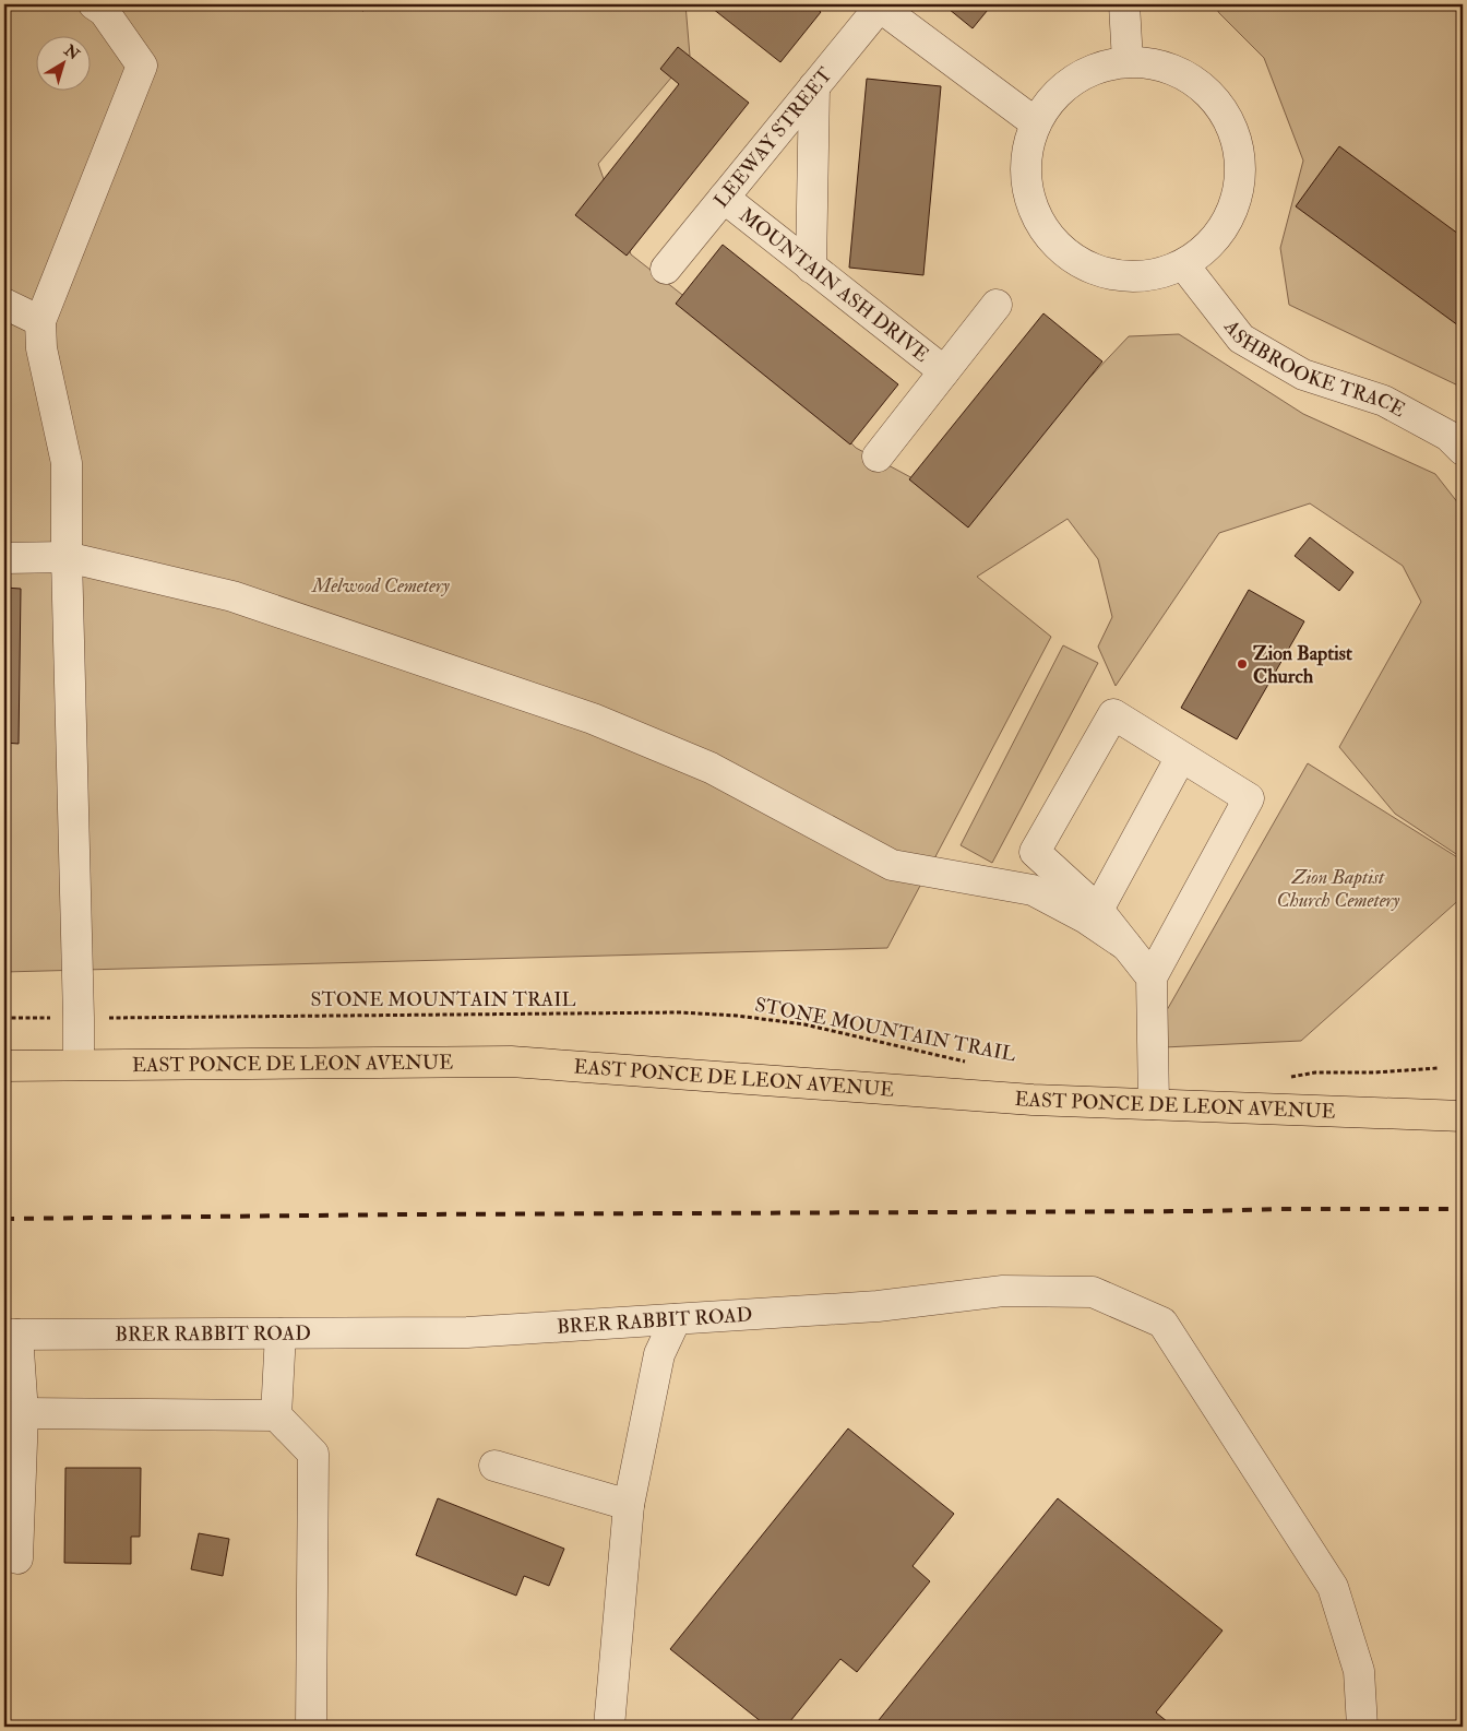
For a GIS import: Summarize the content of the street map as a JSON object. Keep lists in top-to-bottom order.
{
  "streets": {
    "main road": ["EAST PONCE DE LEON AVENUE"],
    "street": [
      "LEEWAY STREET",
      "MOUNTAIN ASH DRIVE",
      "ASHBROOKE TRACE",
      "BRER RABBIT ROAD"
    ],
    "path": ["STONE MOUNTAIN TRAIL"]
  },
  "crossings": [
    ["LEEWAY STREET", "MOUNTAIN ASH DRIVE"]
  ],
  "parks": ["Melwood Cemetery", "Zion Baptist Church Cemetery"],
  "places": ["Zion Baptist Church"],
  "north": "top right"
}
